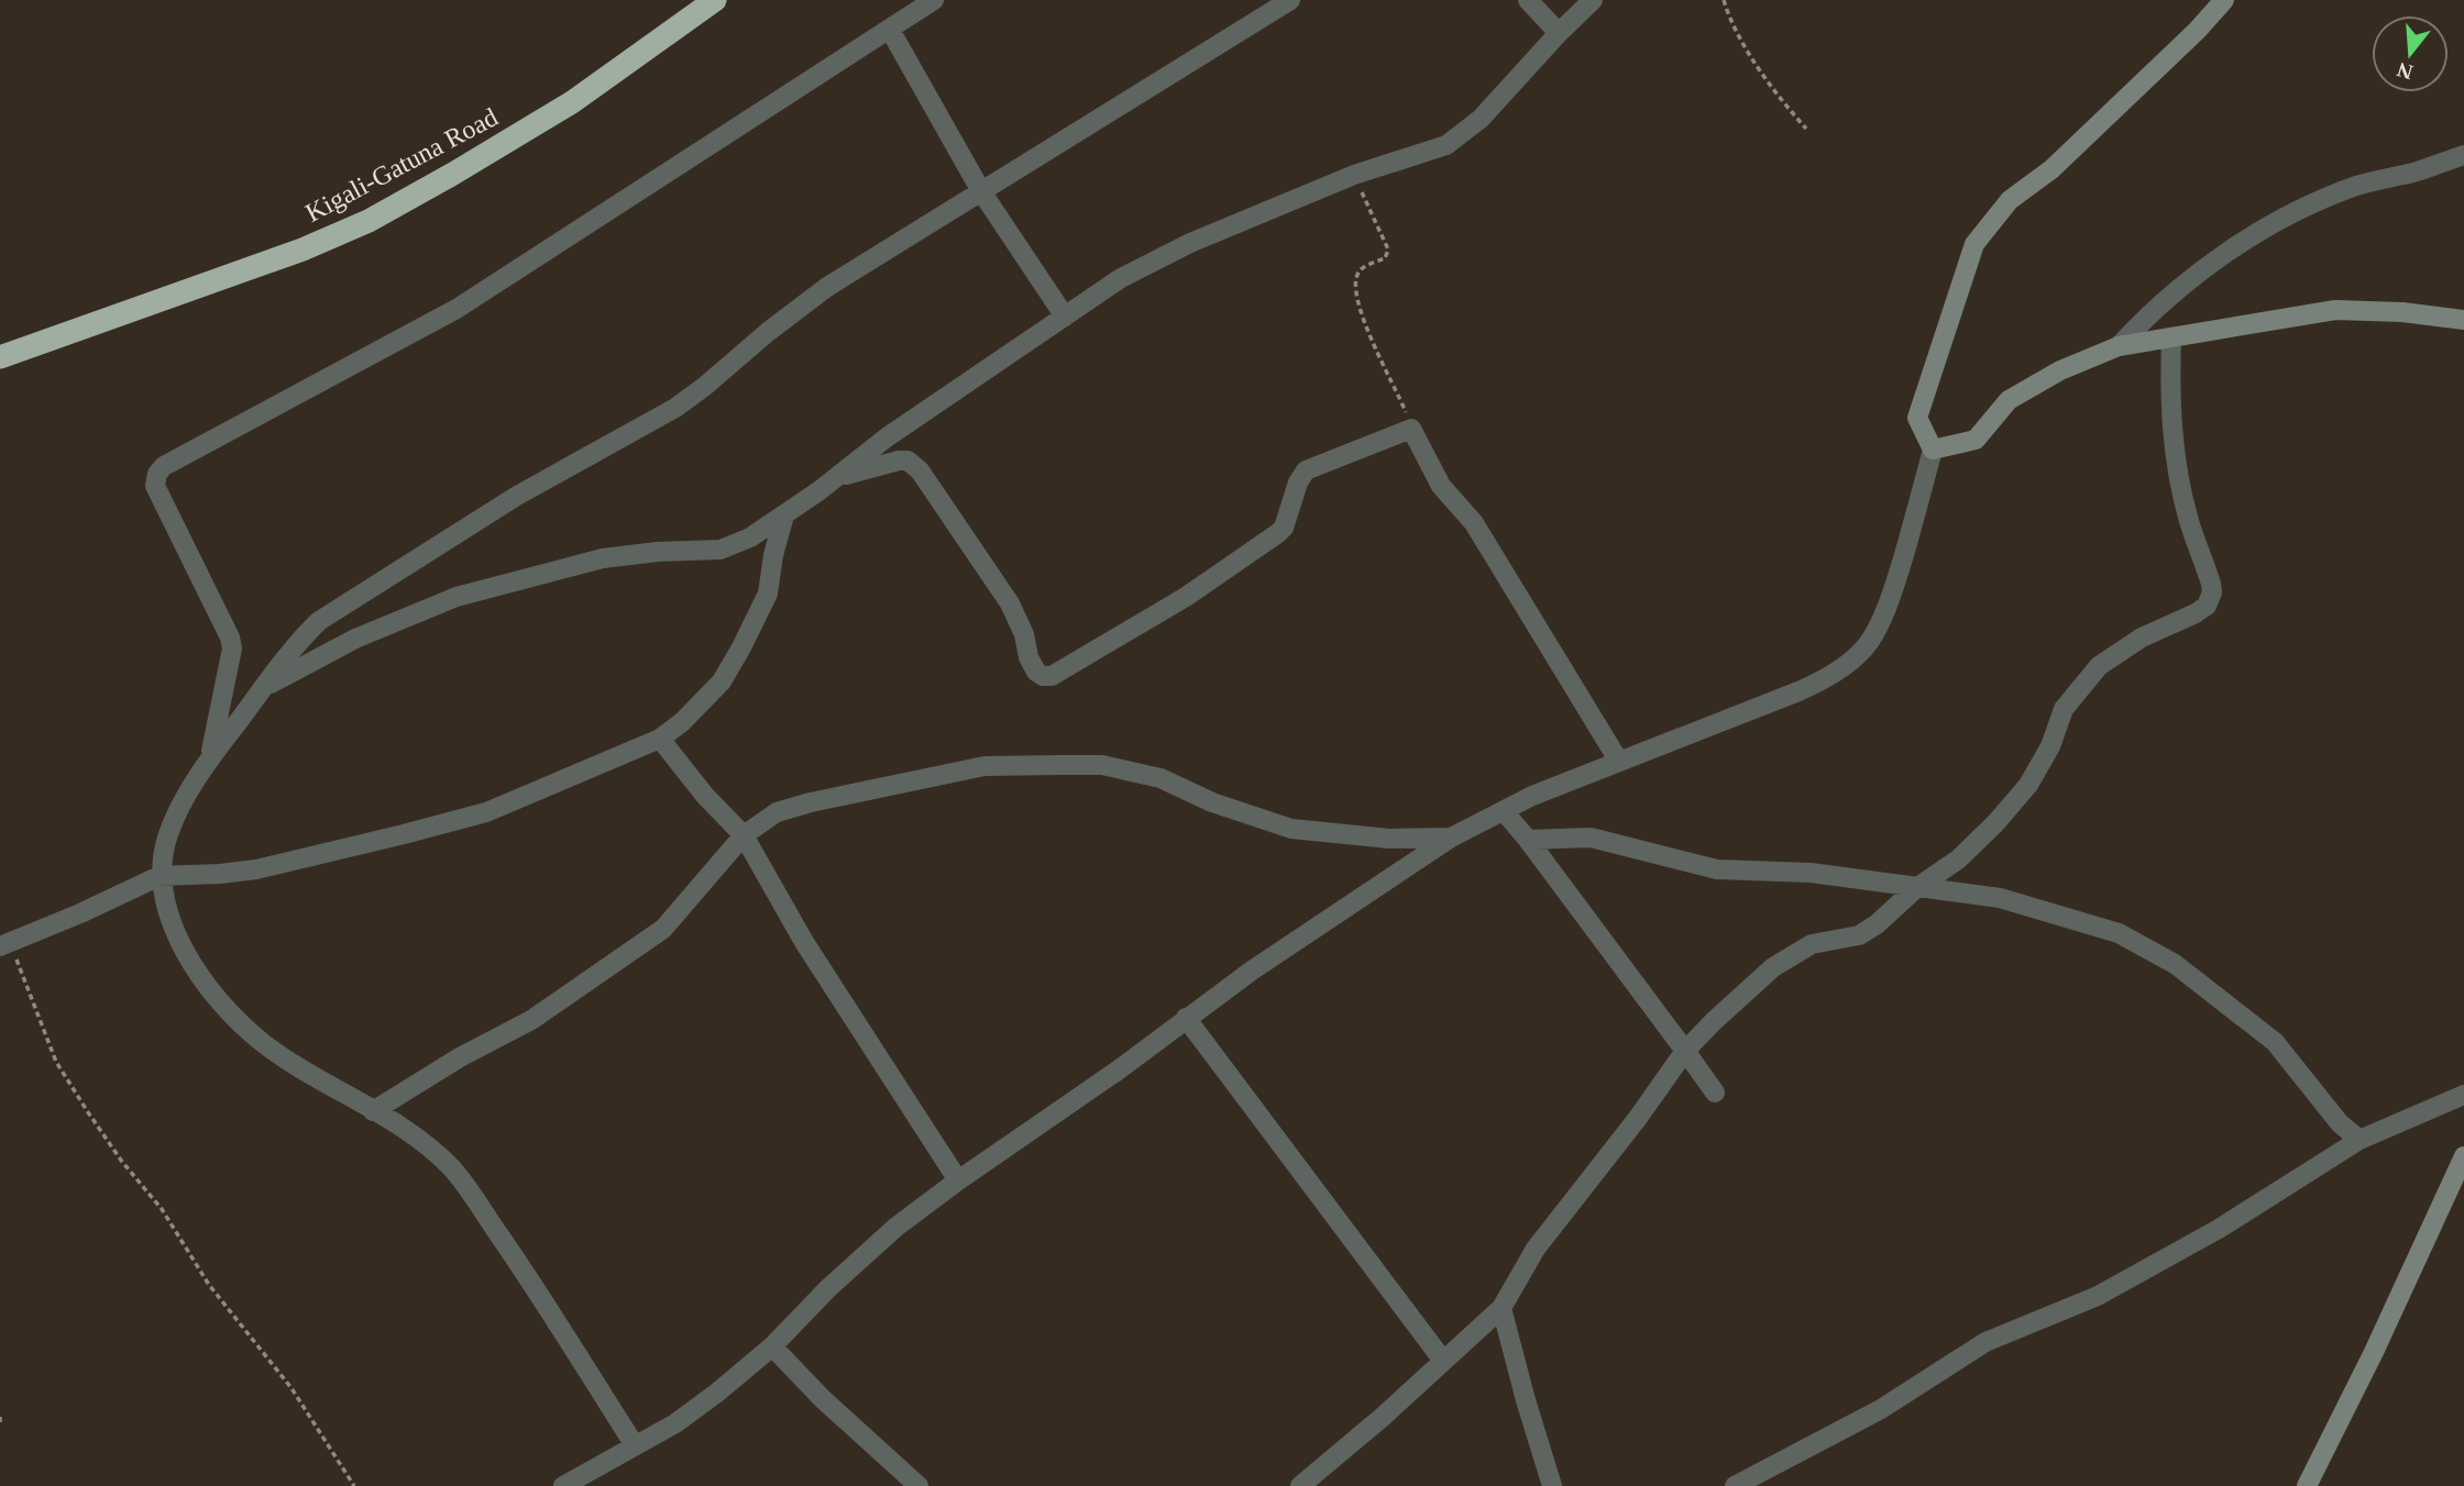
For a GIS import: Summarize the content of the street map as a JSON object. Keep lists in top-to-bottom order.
{
  "streets": {
    "highway": ["Kigali-Gatuna Road"]
  },
  "north": "bottom"
}
